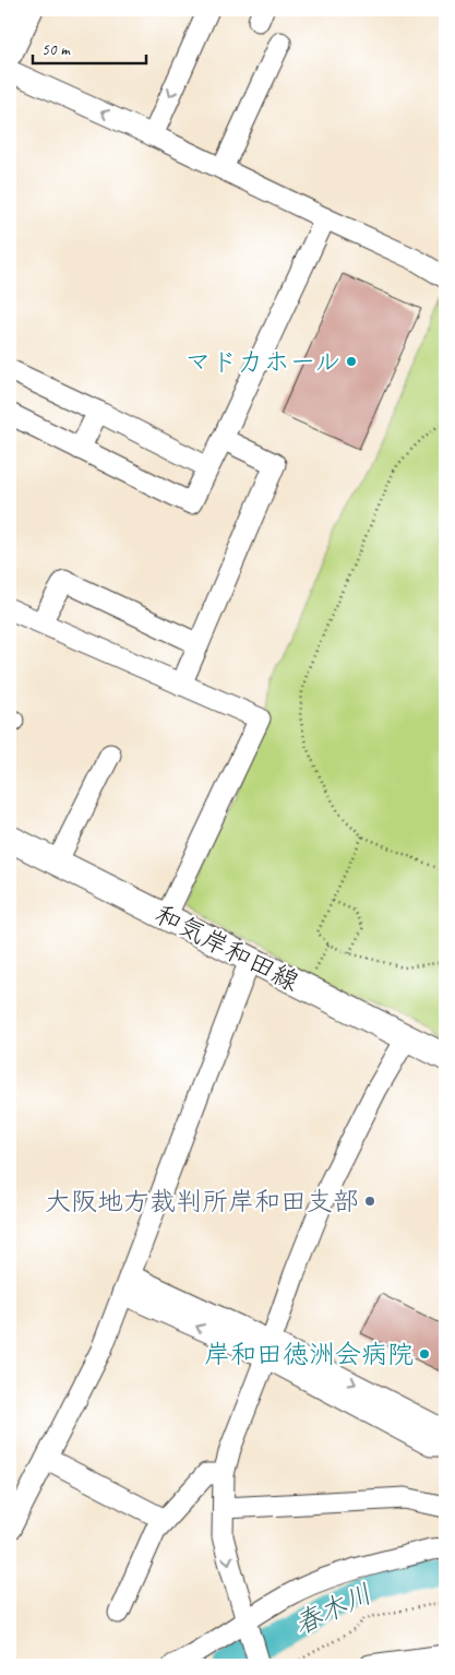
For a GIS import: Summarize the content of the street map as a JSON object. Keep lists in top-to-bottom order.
{
  "streets": {
    "main road": ["和気岸和田線"]
  },
  "water": ["春木川"],
  "places": ["マドカホール", "大阪地方裁判所岸和田支部", "岸和田徳洲会病院"],
  "scale_bar": "50 m"
}
